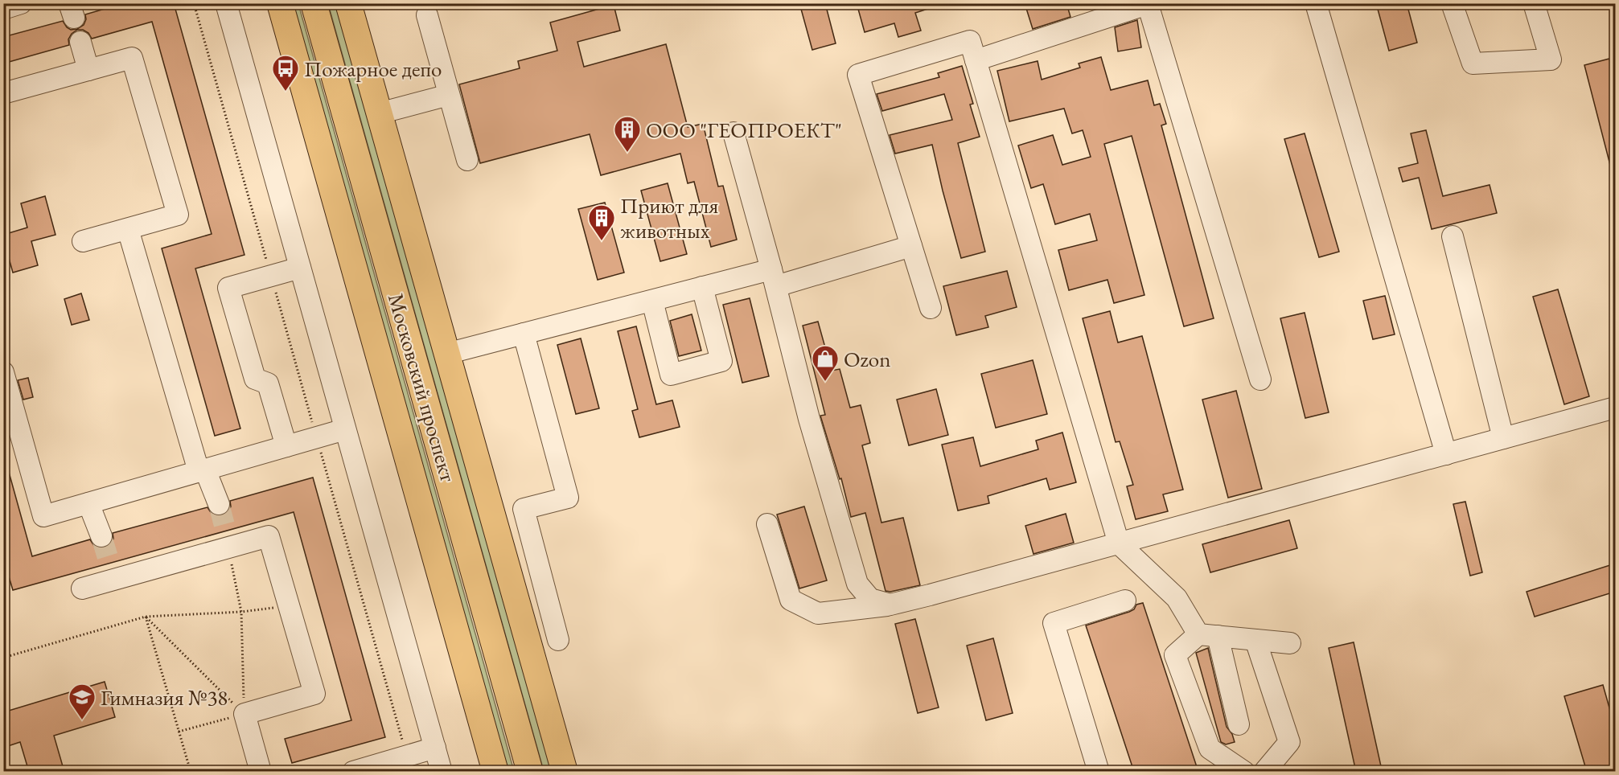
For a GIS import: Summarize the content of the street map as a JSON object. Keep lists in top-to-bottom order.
{
  "streets": {
    "main road": ["Московский проспект"]
  },
  "places": {
    "bus stop": ["Пожарное депо"],
    "building": ["ООО \"ГЕОПРОЕКТ\"", "Приют для животных"],
    "shop": ["Ozon"],
    "school or university": ["Гимназия №38"]
  }
}
